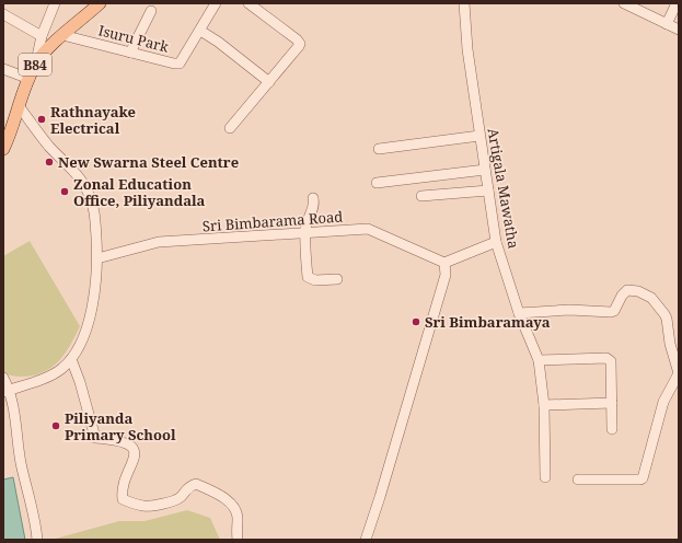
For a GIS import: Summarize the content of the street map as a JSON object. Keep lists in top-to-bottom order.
{
  "streets": {
    "main road": ["B84"],
    "street": ["Isuru Park", "Artigala Mawatha", "Sri Bimbarama Road"]
  },
  "crossings": [
    ["Isuru Park", "B84"]
  ],
  "places": [
    "Rathnayake Electrical",
    "New Swarna Steel Centre",
    "Zonal Education Office, Piliyandala",
    "Sri Bimbaramaya",
    "Piliyanda Primary School"
  ]
}
